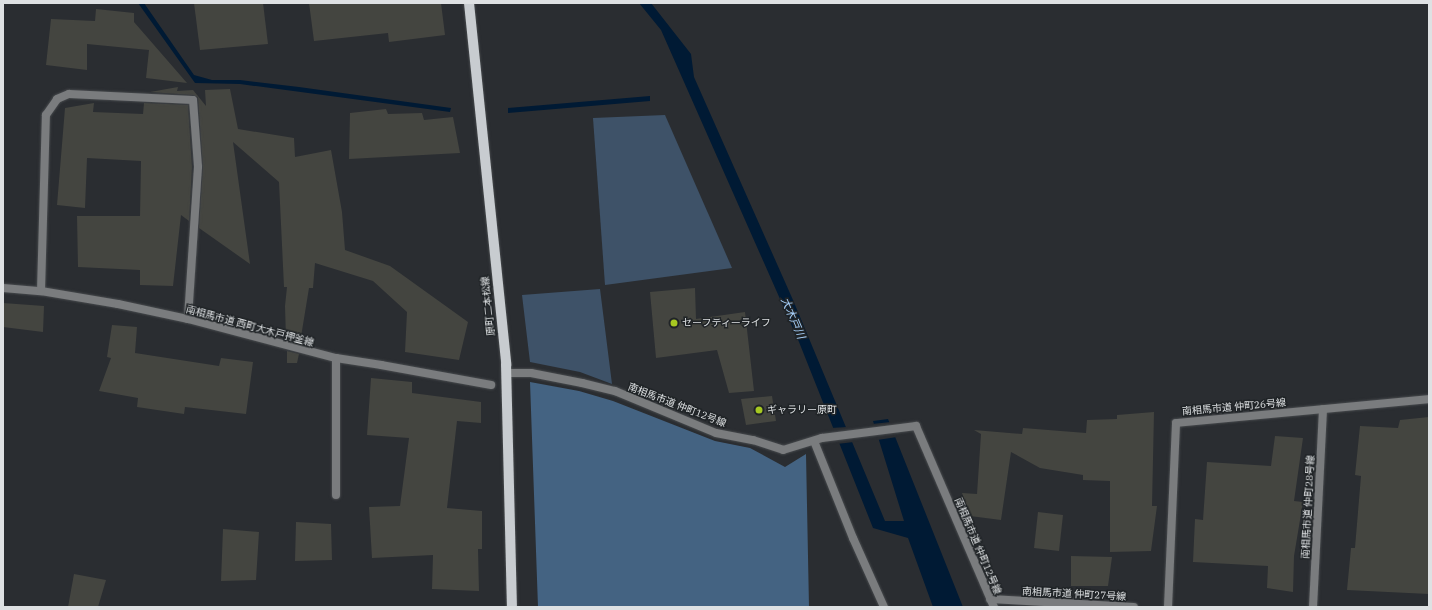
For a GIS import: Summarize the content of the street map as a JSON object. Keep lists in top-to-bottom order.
{
  "streets": {
    "main road": ["原町二本松線"],
    "street": [
      "南相馬市道 西町大木戸押釜線",
      "南相馬市道 仲町12号線",
      "南相馬市道 仲町26号線",
      "南相馬市道 仲町28号線",
      "南相馬市道 仲町27号線"
    ]
  },
  "crossings": [
    ["原町二本松線", "南相馬市道 仲町12号線"],
    ["南相馬市道 仲町12号線", "南相馬市道 仲町27号線"],
    ["南相馬市道 仲町26号線", "南相馬市道 仲町28号線"]
  ],
  "water": ["大木戸川"],
  "places": ["セーフティーライフ", "ギャラリー原町"]
}
